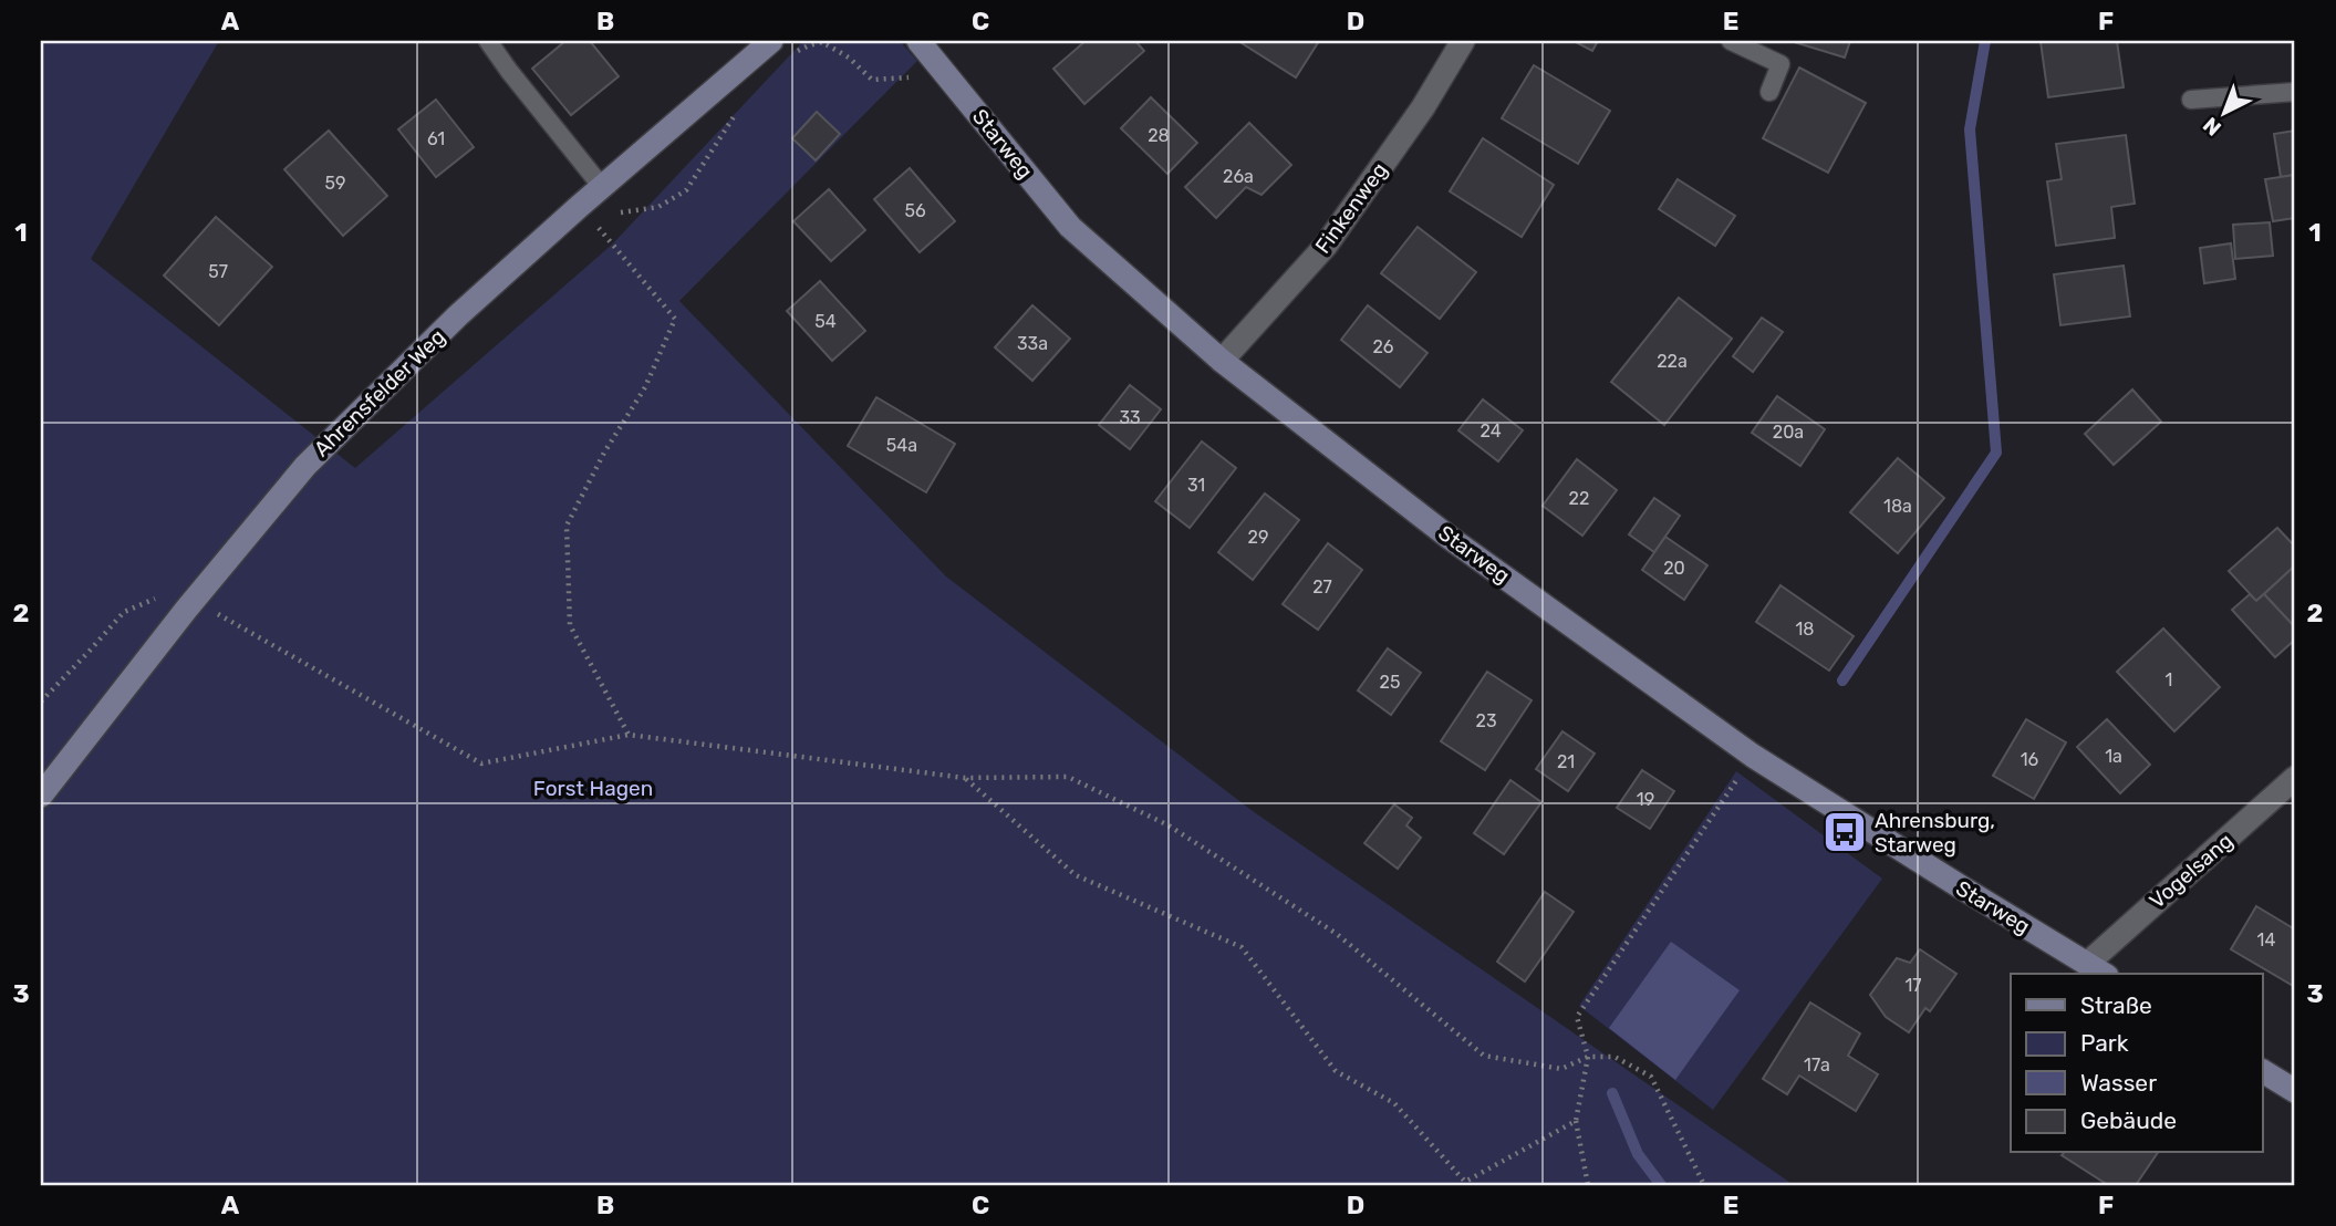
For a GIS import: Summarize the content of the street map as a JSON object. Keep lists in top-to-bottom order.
{
  "streets": {
    "street": [
      "Starweg",
      "Finkenweg",
      "Ahrensfelder Weg",
      "Vogelsang"
    ]
  },
  "crossings": [
    ["Starweg", "Finkenweg"],
    ["Starweg", "Vogelsang"]
  ],
  "parks": ["Forst Hagen"],
  "places": {
    "bus stop": ["Ahrensburg, Starweg"]
  },
  "house_numbers": [
    "28",
    "61",
    "26a",
    "59",
    "56",
    "57",
    "54",
    "33a",
    "26",
    "22a",
    "33",
    "24",
    "20a",
    "54a",
    "31",
    "22",
    "18a",
    "29",
    "20",
    "27",
    "18",
    "1",
    "25",
    "23",
    "1a",
    "16",
    "21",
    "19",
    "14",
    "17",
    "17a"
  ],
  "legend": [
    "Straße",
    "Park",
    "Wasser",
    "Gebäude"
  ],
  "north": "bottom left",
  "grid": {
    "columns": [
      "A",
      "B",
      "C",
      "D",
      "E",
      "F"
    ],
    "rows": ["1", "2", "3"]
  }
}
